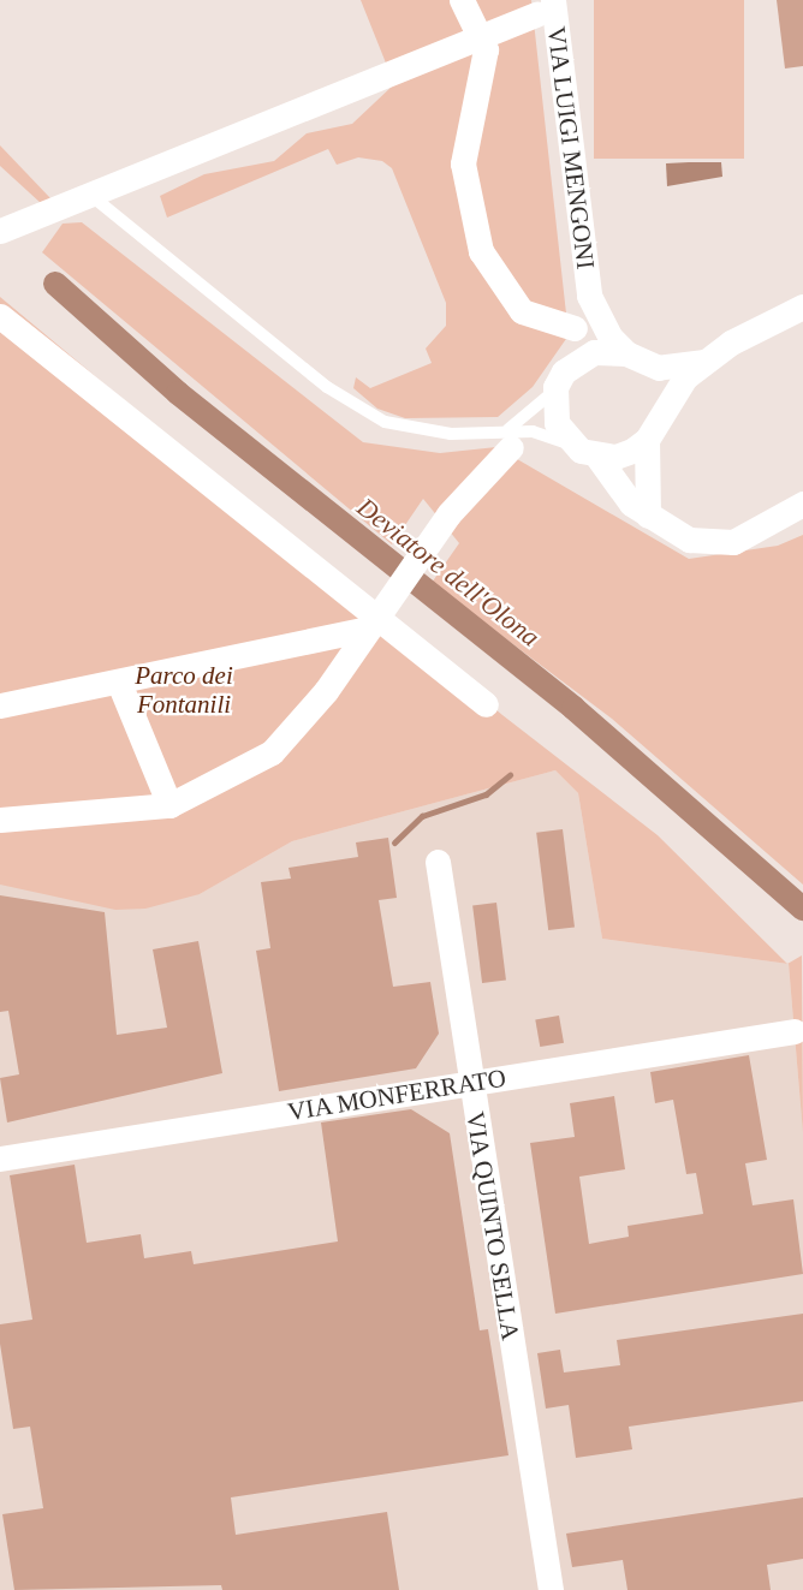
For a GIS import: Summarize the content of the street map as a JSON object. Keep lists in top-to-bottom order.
{
  "streets": {
    "street": ["VIA LUIGI MENGONI", "VIA MONFERRATO", "VIA QUINTO SELLA"]
  },
  "crossings": [
    ["VIA MONFERRATO", "VIA QUINTO SELLA"]
  ],
  "water": ["Deviatore dell'Olona"],
  "parks": ["Parco dei Fontanili"]
}
